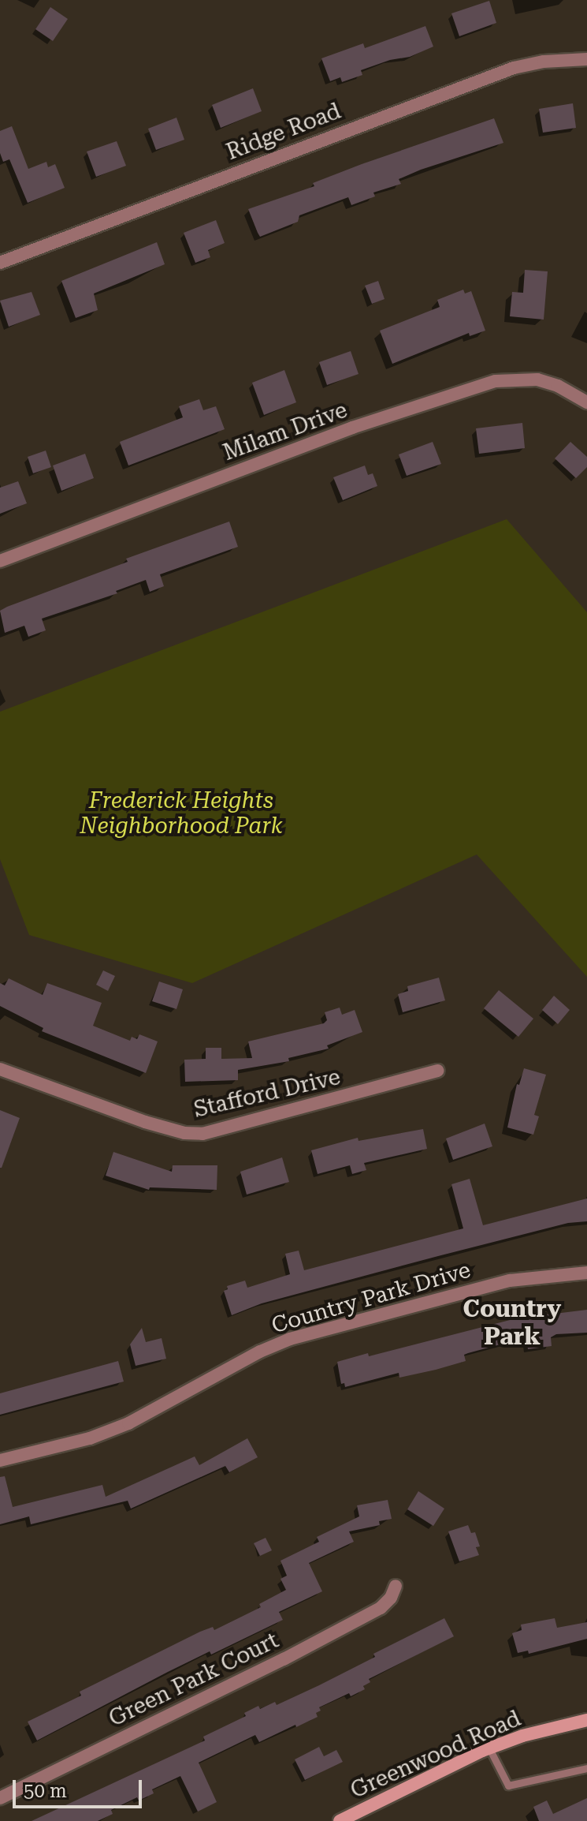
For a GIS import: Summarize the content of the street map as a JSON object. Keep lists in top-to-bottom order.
{
  "streets": {
    "main road": ["Greenwood Road"],
    "street": [
      "Ridge Road",
      "Milam Drive",
      "Stafford Drive",
      "Country Park Drive",
      "Green Park Court"
    ]
  },
  "districts": ["Country Park"],
  "parks": ["Frederick Heights Neighborhood Park"],
  "scale_bar": "50 m"
}
